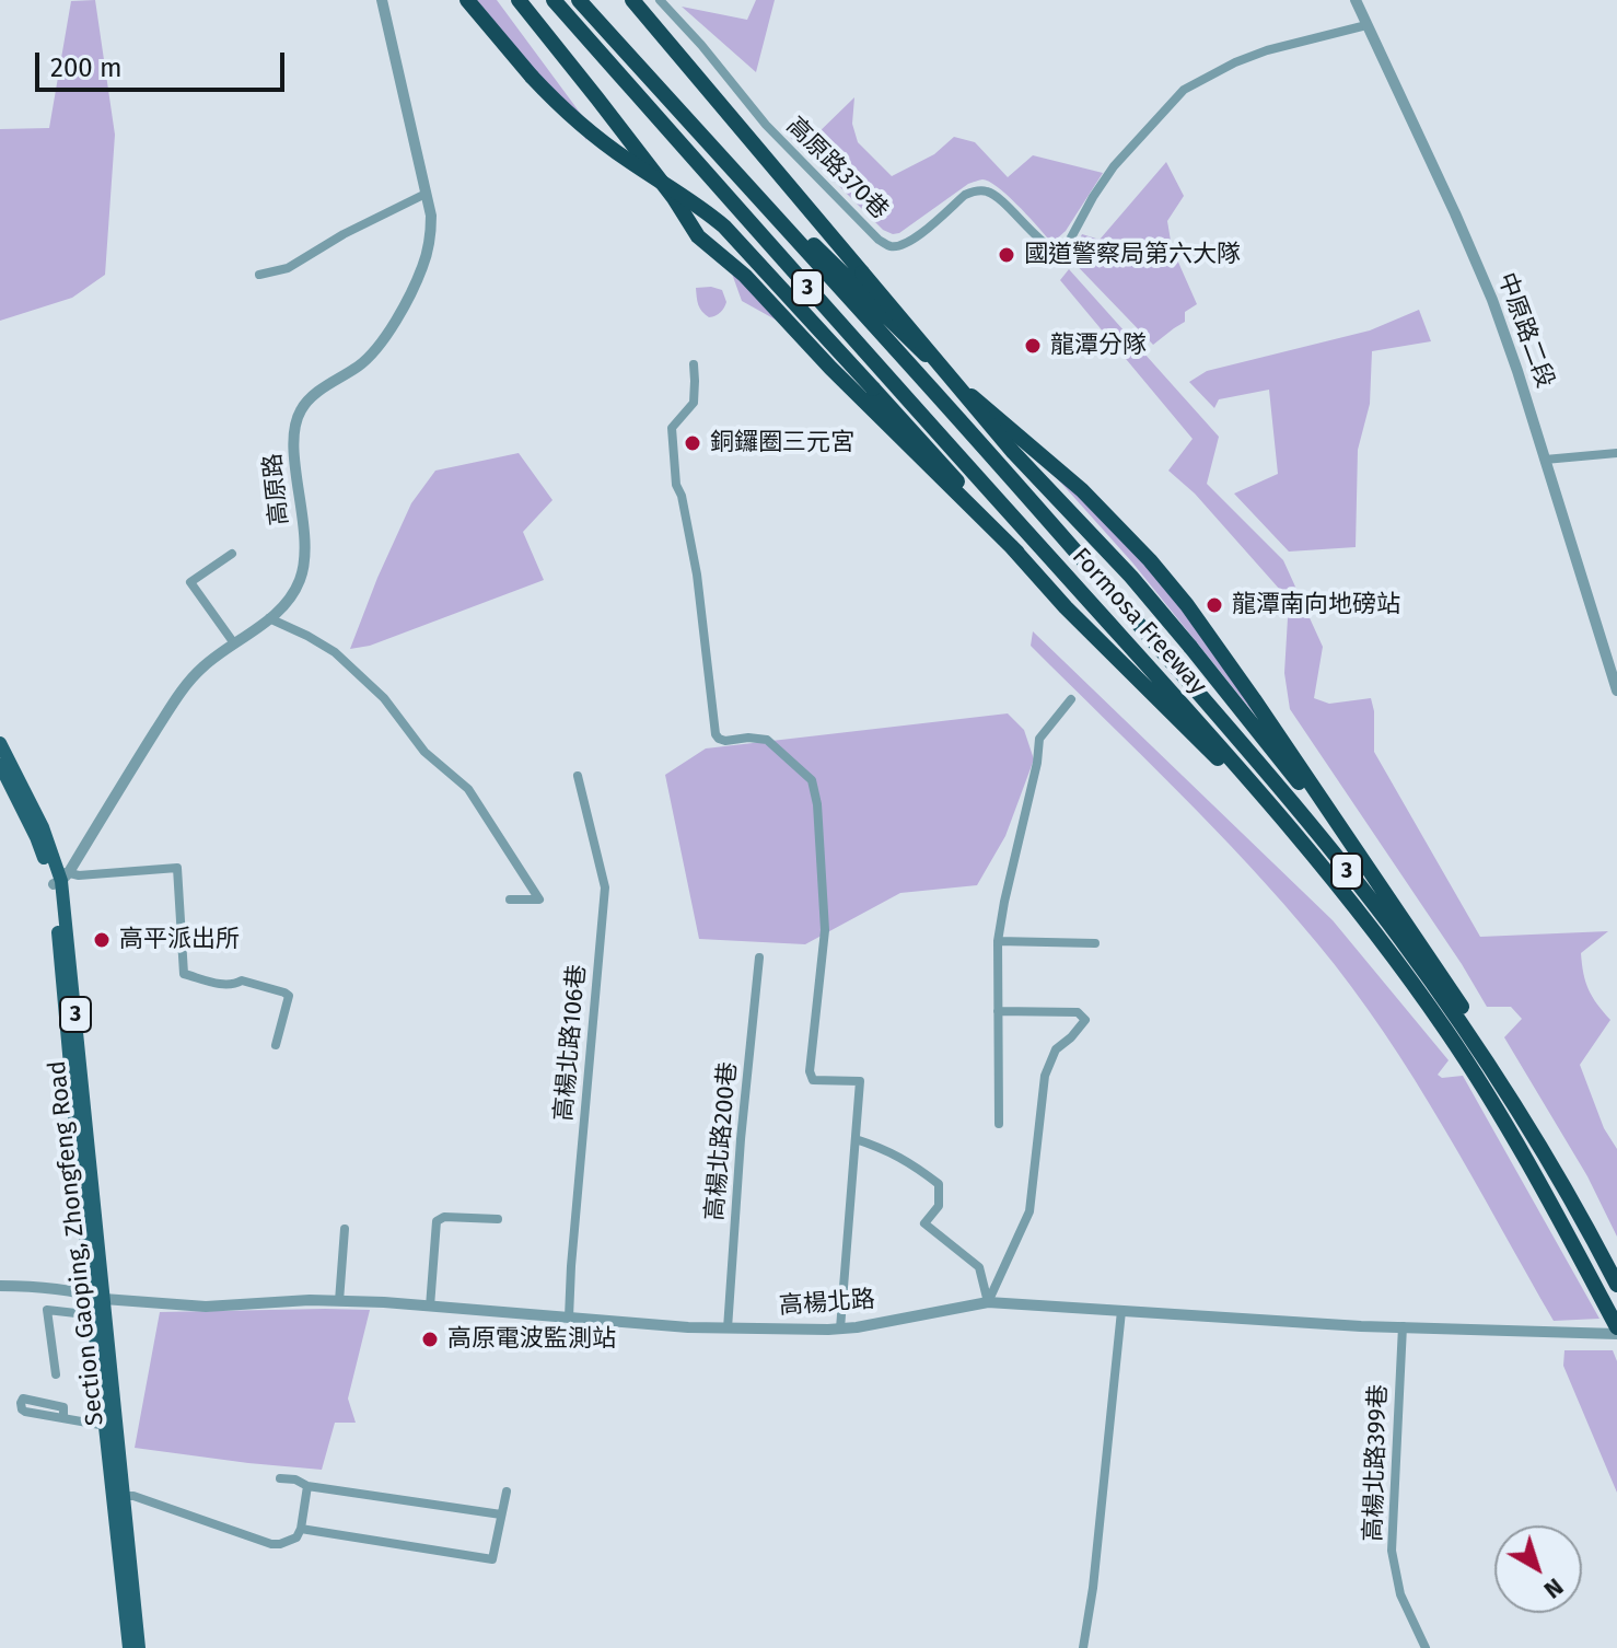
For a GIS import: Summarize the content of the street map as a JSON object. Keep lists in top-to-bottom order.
{
  "streets": {
    "highway": ["3", "Formosa Freeway"],
    "main road": ["Section Gaoping, Zhongfeng Road"],
    "street": [
      "高原路370巷",
      "中原路二段",
      "高原路",
      "高楊北路106巷",
      "高楊北路200巷",
      "高楊北路",
      "高楊北路399巷"
    ]
  },
  "crossings": [
    ["高原路370巷", "中原路二段"],
    ["高原路", "Section Gaoping, Zhongfeng Road"],
    ["Formosa Freeway", "高楊北路"],
    ["高楊北路106巷", "高楊北路"],
    ["高楊北路200巷", "高楊北路"],
    ["Section Gaoping, Zhongfeng Road", "高楊北路"],
    ["高楊北路", "高楊北路399巷"]
  ],
  "places": [
    "國道警察局第六大隊",
    "龍潭分隊",
    "銅鑼圈三元宮",
    "龍潭南向地磅站",
    "高平派出所",
    "高原電波監測站"
  ],
  "scale_bar": "200 m",
  "north": "bottom right"
}
